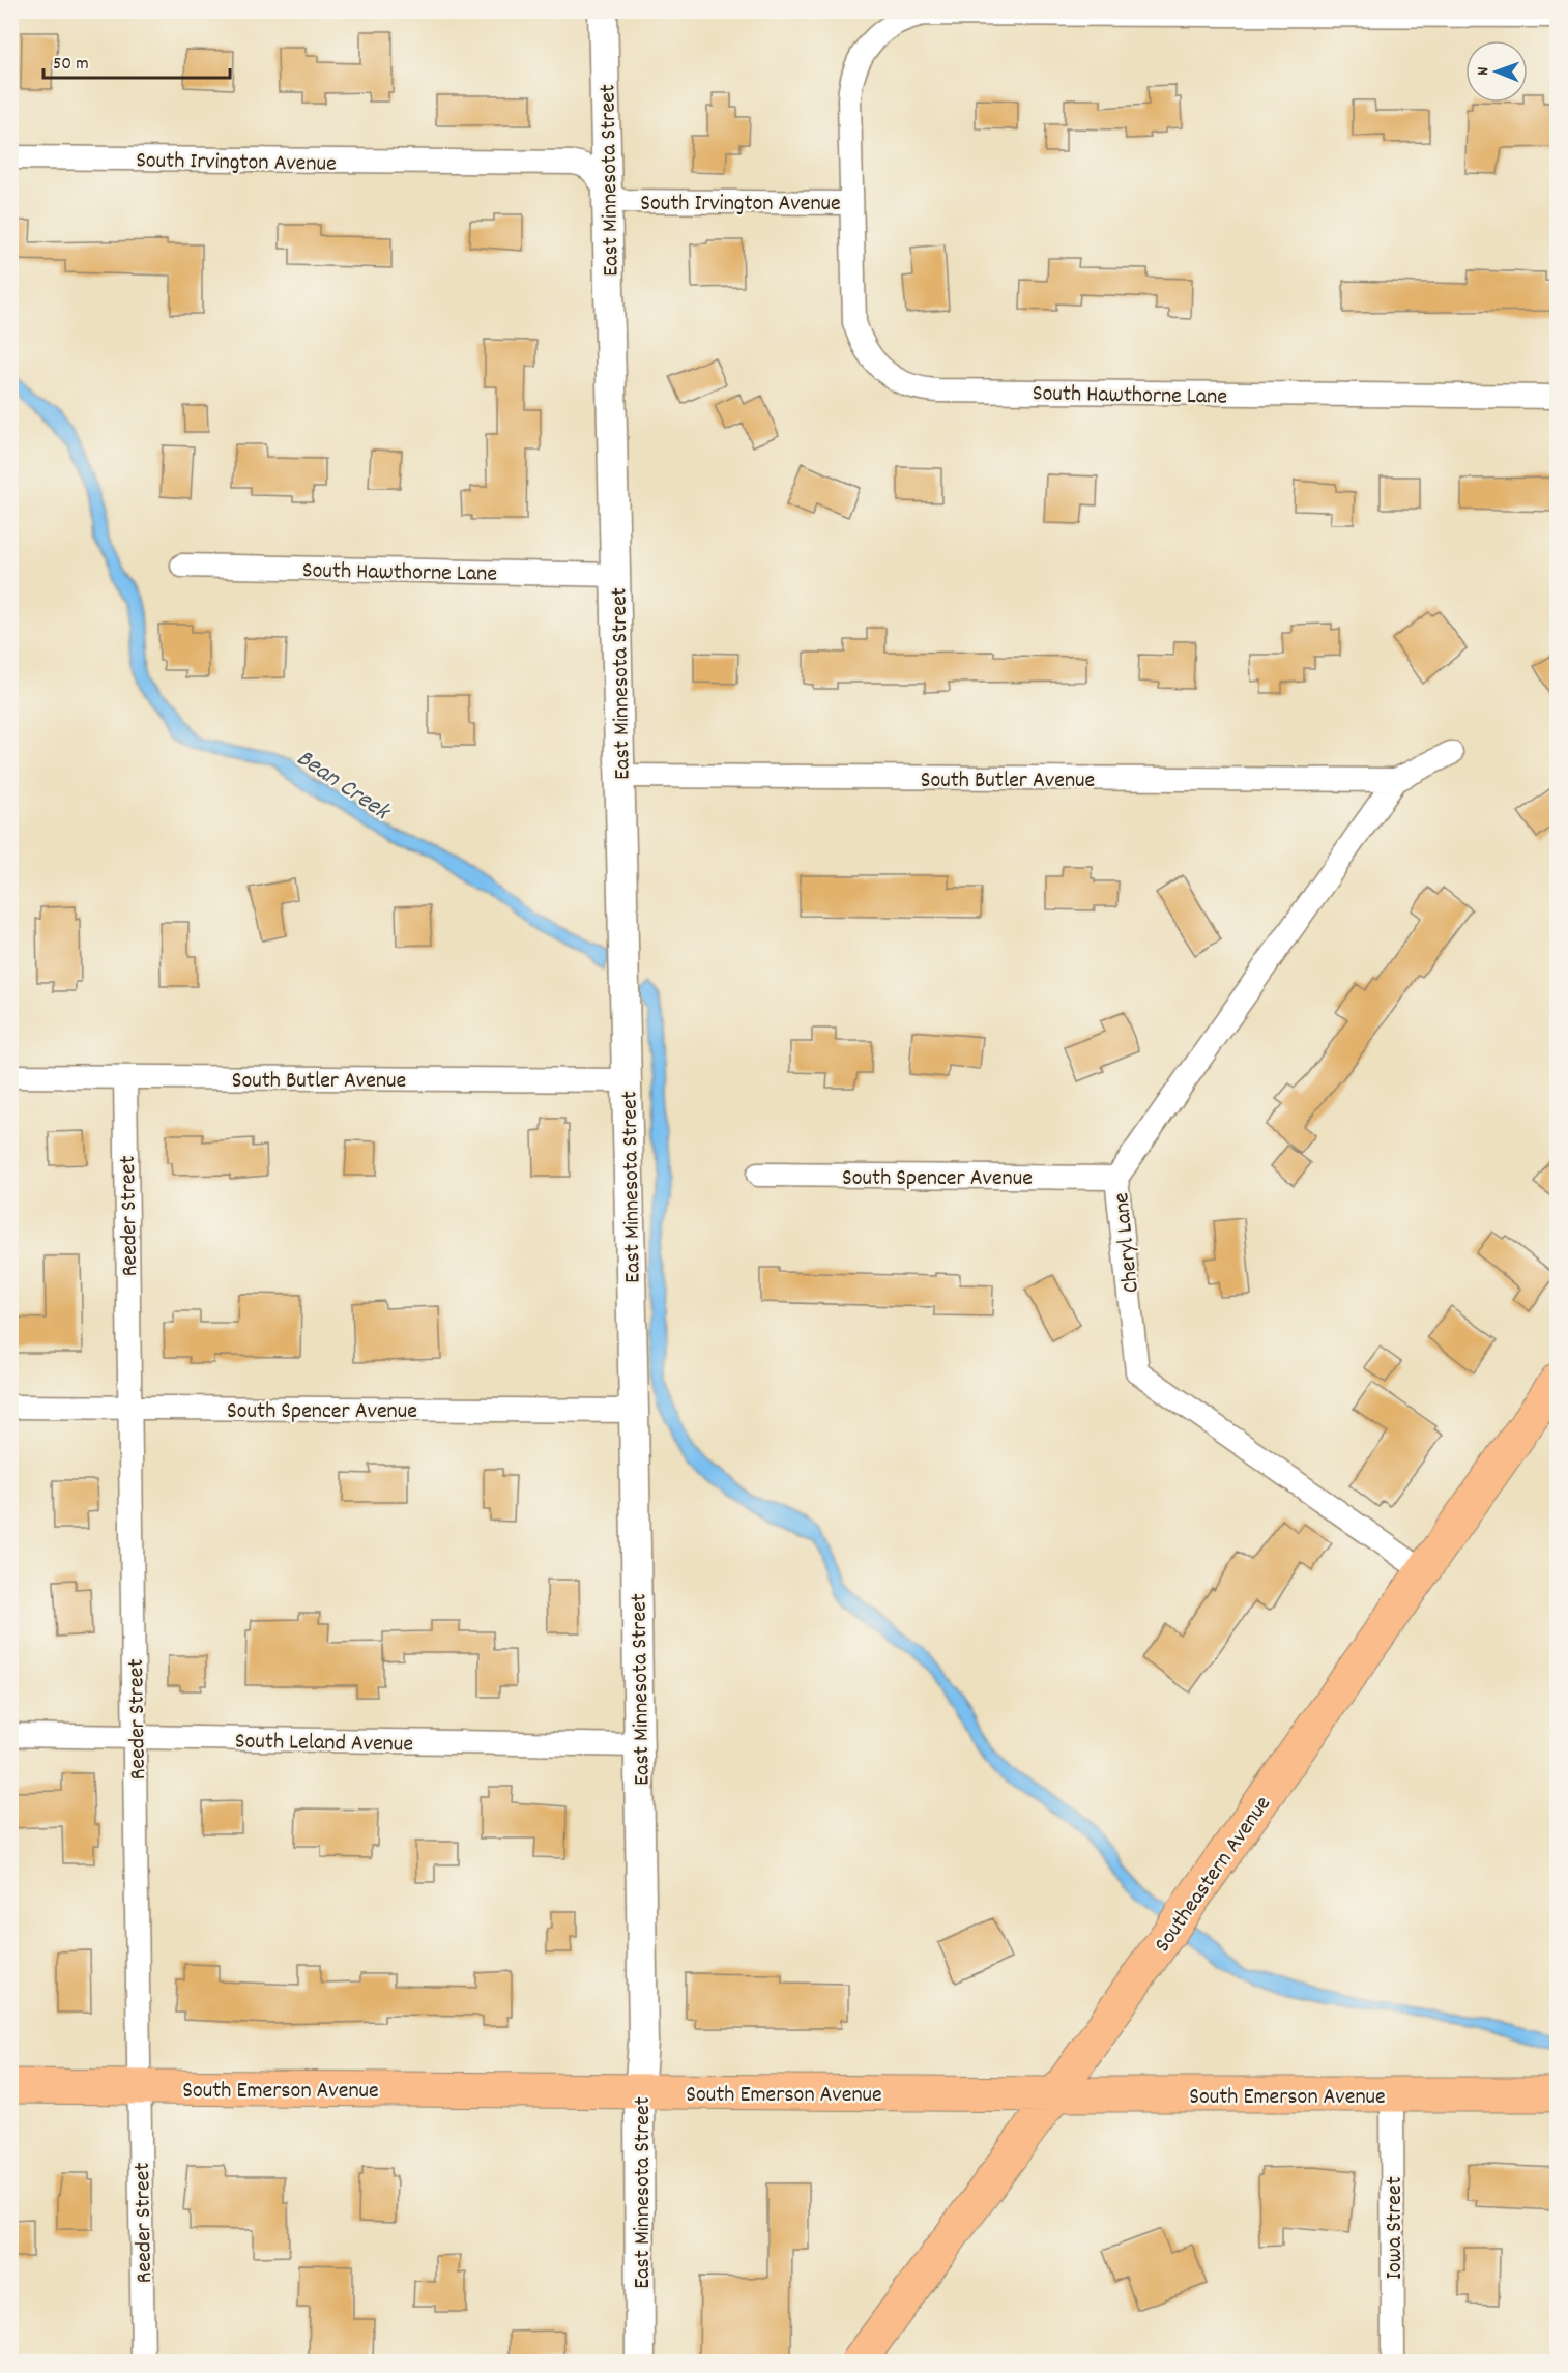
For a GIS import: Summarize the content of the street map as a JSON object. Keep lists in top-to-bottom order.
{
  "streets": {
    "main road": ["Southeastern Avenue", "South Emerson Avenue"],
    "street": [
      "South Irvington Avenue",
      "East Minnesota Street",
      "South Hawthorne Lane",
      "South Butler Avenue",
      "South Spencer Avenue",
      "Reeder Street",
      "Cheryl Lane",
      "South Leland Avenue",
      "Iowa Street"
    ]
  },
  "crossings": [
    ["South Irvington Avenue", "East Minnesota Street"],
    ["South Irvington Avenue", "South Hawthorne Lane"],
    ["East Minnesota Street", "South Hawthorne Lane"],
    ["East Minnesota Street", "South Butler Avenue"],
    ["East Minnesota Street", "South Spencer Avenue"],
    ["East Minnesota Street", "South Leland Avenue"],
    ["East Minnesota Street", "South Emerson Avenue"],
    ["South Butler Avenue", "Reeder Street"],
    ["South Butler Avenue", "Cheryl Lane"],
    ["South Spencer Avenue", "Reeder Street"],
    ["South Spencer Avenue", "Cheryl Lane"],
    ["Reeder Street", "South Leland Avenue"],
    ["Reeder Street", "South Emerson Avenue"],
    ["Cheryl Lane", "Southeastern Avenue"],
    ["Southeastern Avenue", "South Emerson Avenue"],
    ["South Emerson Avenue", "Iowa Street"]
  ],
  "water": ["Bean Creek"],
  "scale_bar": "50 m",
  "north": "left"
}
